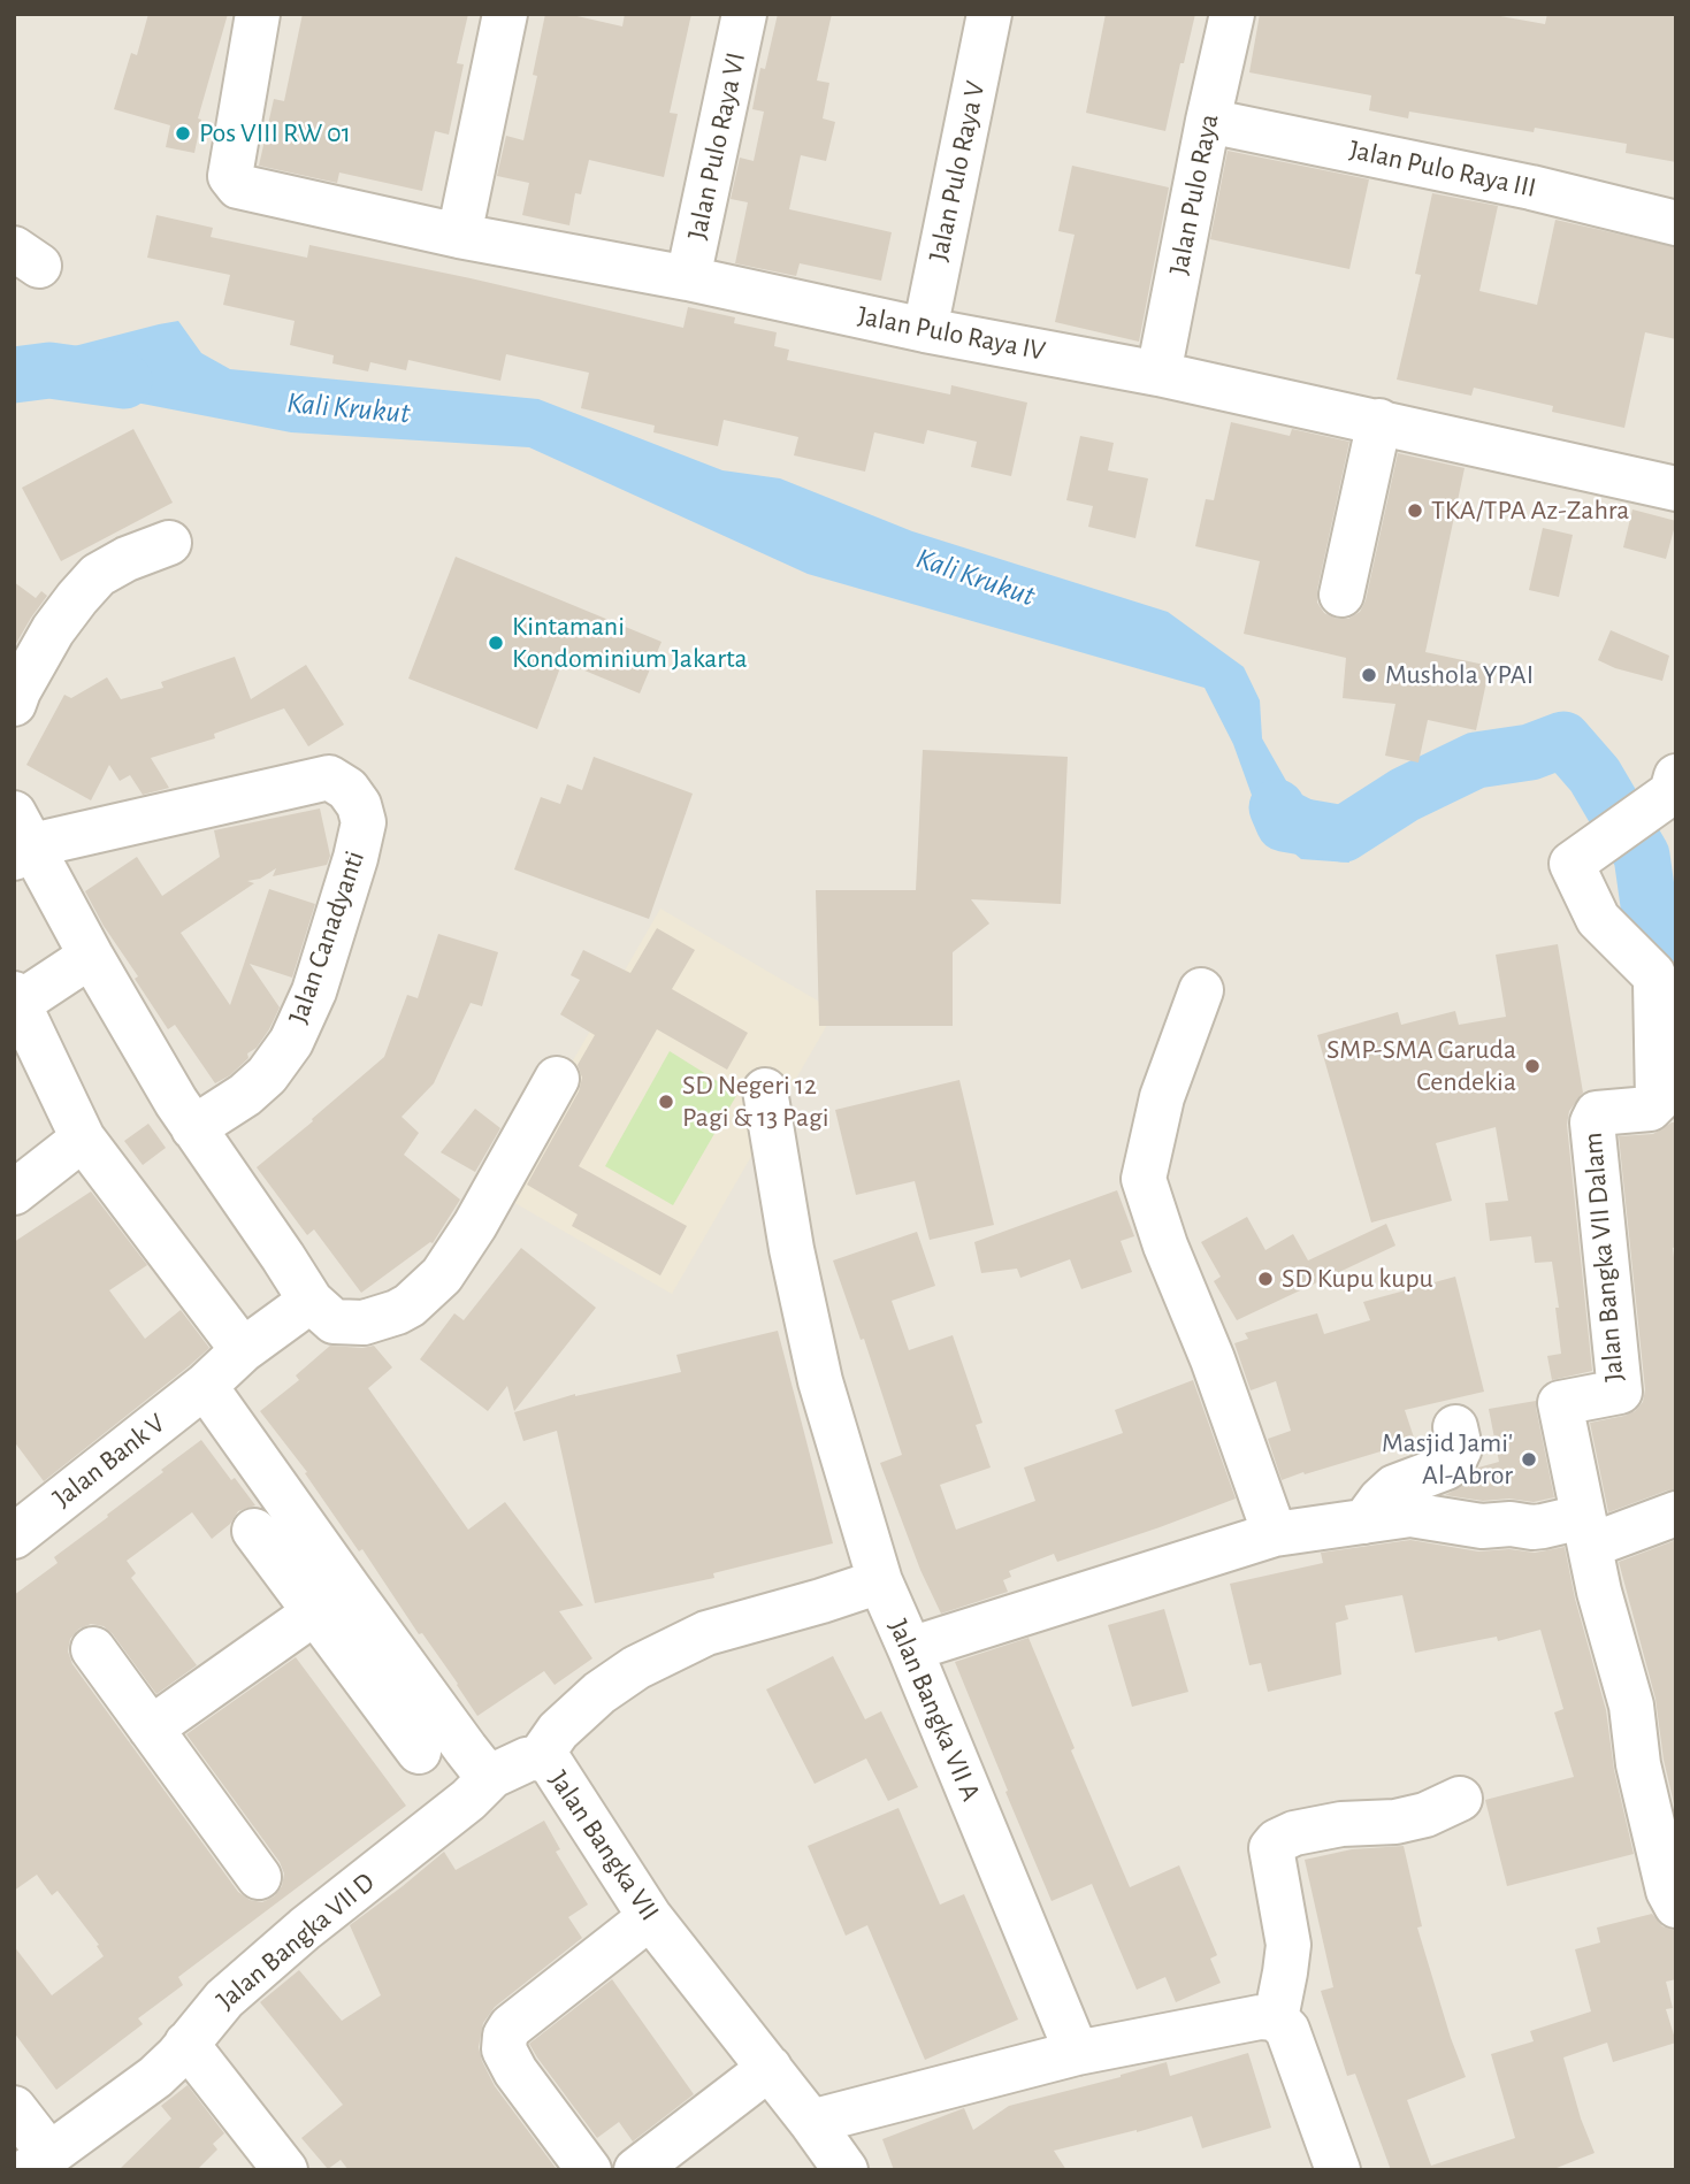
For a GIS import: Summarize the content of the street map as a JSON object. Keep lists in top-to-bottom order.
{
  "streets": {
    "street": [
      "Jalan Pulo Raya VI",
      "Jalan Pulo Raya III",
      "Jalan Pulo Raya V",
      "Jalan Pulo Raya",
      "Jalan Pulo Raya IV",
      "Jalan Canadyanti",
      "Jalan Bangka VII Dalam",
      "Jalan Bank V",
      "Jalan Bangka VII A",
      "Jalan Bangka VII",
      "Jalan Bangka VII D"
    ]
  },
  "crossings": [
    ["Jalan Pulo Raya VI", "Jalan Pulo Raya IV"],
    ["Jalan Pulo Raya III", "Jalan Pulo Raya"],
    ["Jalan Pulo Raya V", "Jalan Pulo Raya IV"],
    ["Jalan Pulo Raya", "Jalan Pulo Raya IV"],
    ["Jalan Canadyanti", "Jalan Bank V"],
    ["Jalan Bangka VII", "Jalan Bangka VII D"]
  ],
  "water": ["Kali Krukut"],
  "places": [
    "Pos VIII RW 01",
    "TKA/TPA Az-Zahra",
    "Kintamani Kondominium Jakarta",
    "Mushola YPAI",
    "SMP-SMA Garuda Cendekia",
    "SD Negeri 12 Pagi & 13 Pagi",
    "SD Kupu kupu",
    "Masjid Jami' Al-Abror"
  ]
}
